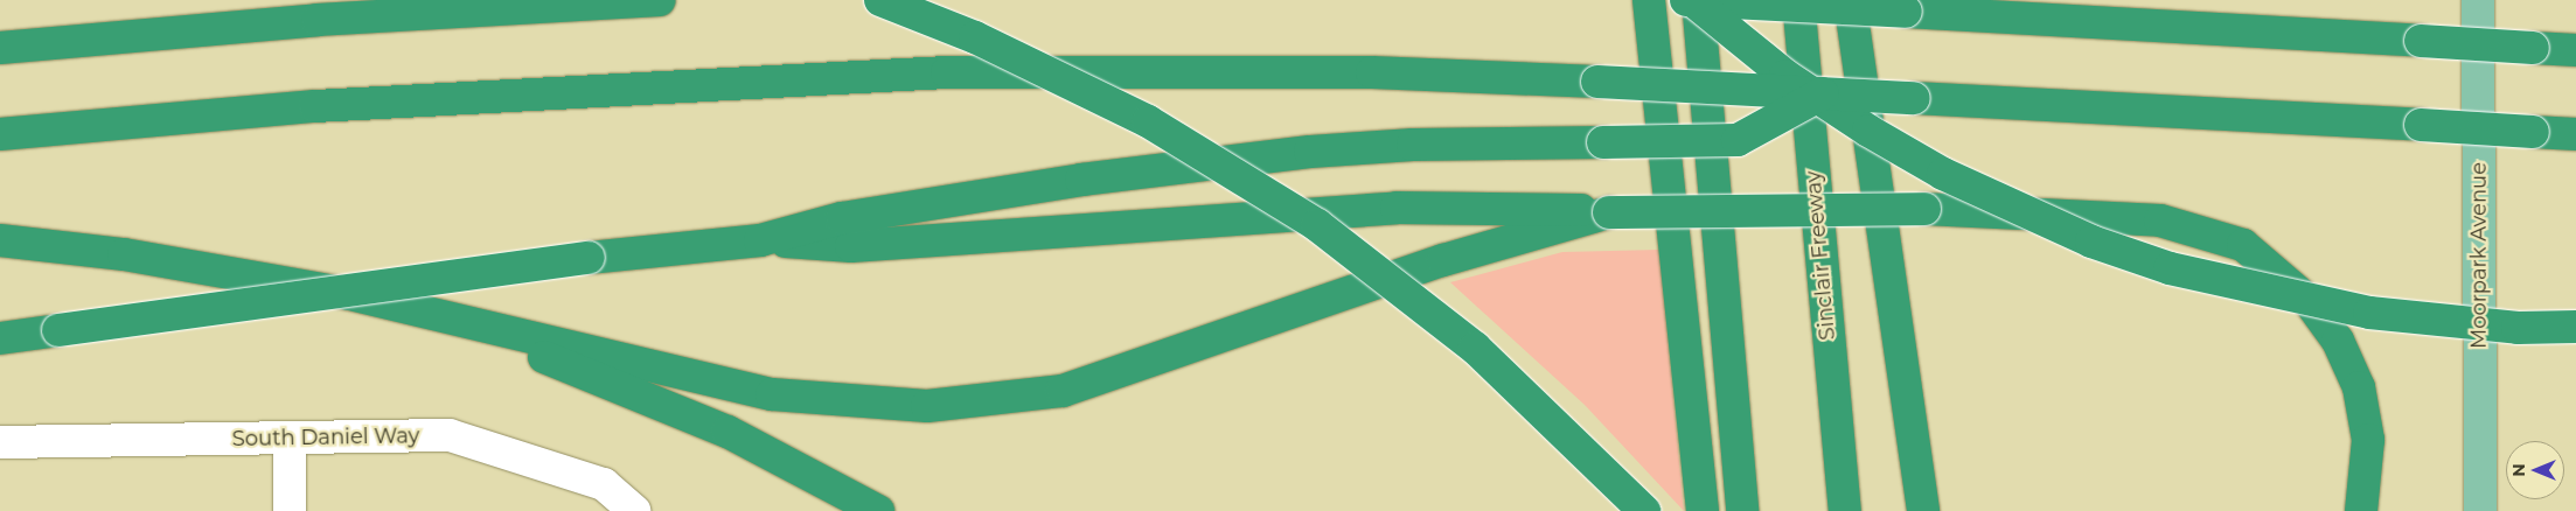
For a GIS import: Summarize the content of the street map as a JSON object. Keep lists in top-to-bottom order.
{
  "streets": {
    "highway": ["Sinclair Freeway"],
    "main road": ["Moorpark Avenue"],
    "street": ["South Daniel Way"]
  },
  "north": "left"
}
